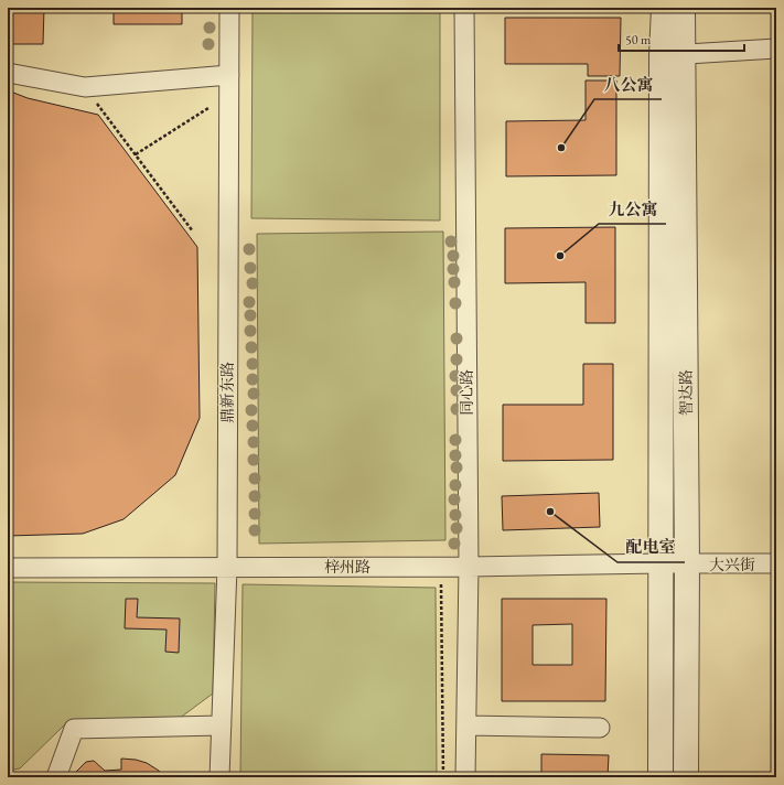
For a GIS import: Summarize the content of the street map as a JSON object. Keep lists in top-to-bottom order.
{
  "streets": {
    "street": [
      "鼎新东路",
      "同心路",
      "智达路",
      "大兴街",
      "梓州路"
    ]
  },
  "crossings": [
    ["鼎新东路", "梓州路"],
    ["同心路", "梓州路"],
    ["智达路", "大兴街"],
    ["智达路", "梓州路"],
    ["大兴街", "梓州路"]
  ],
  "places": ["八公寓", "九公寓", "配电室"],
  "scale_bar": "50 m"
}
